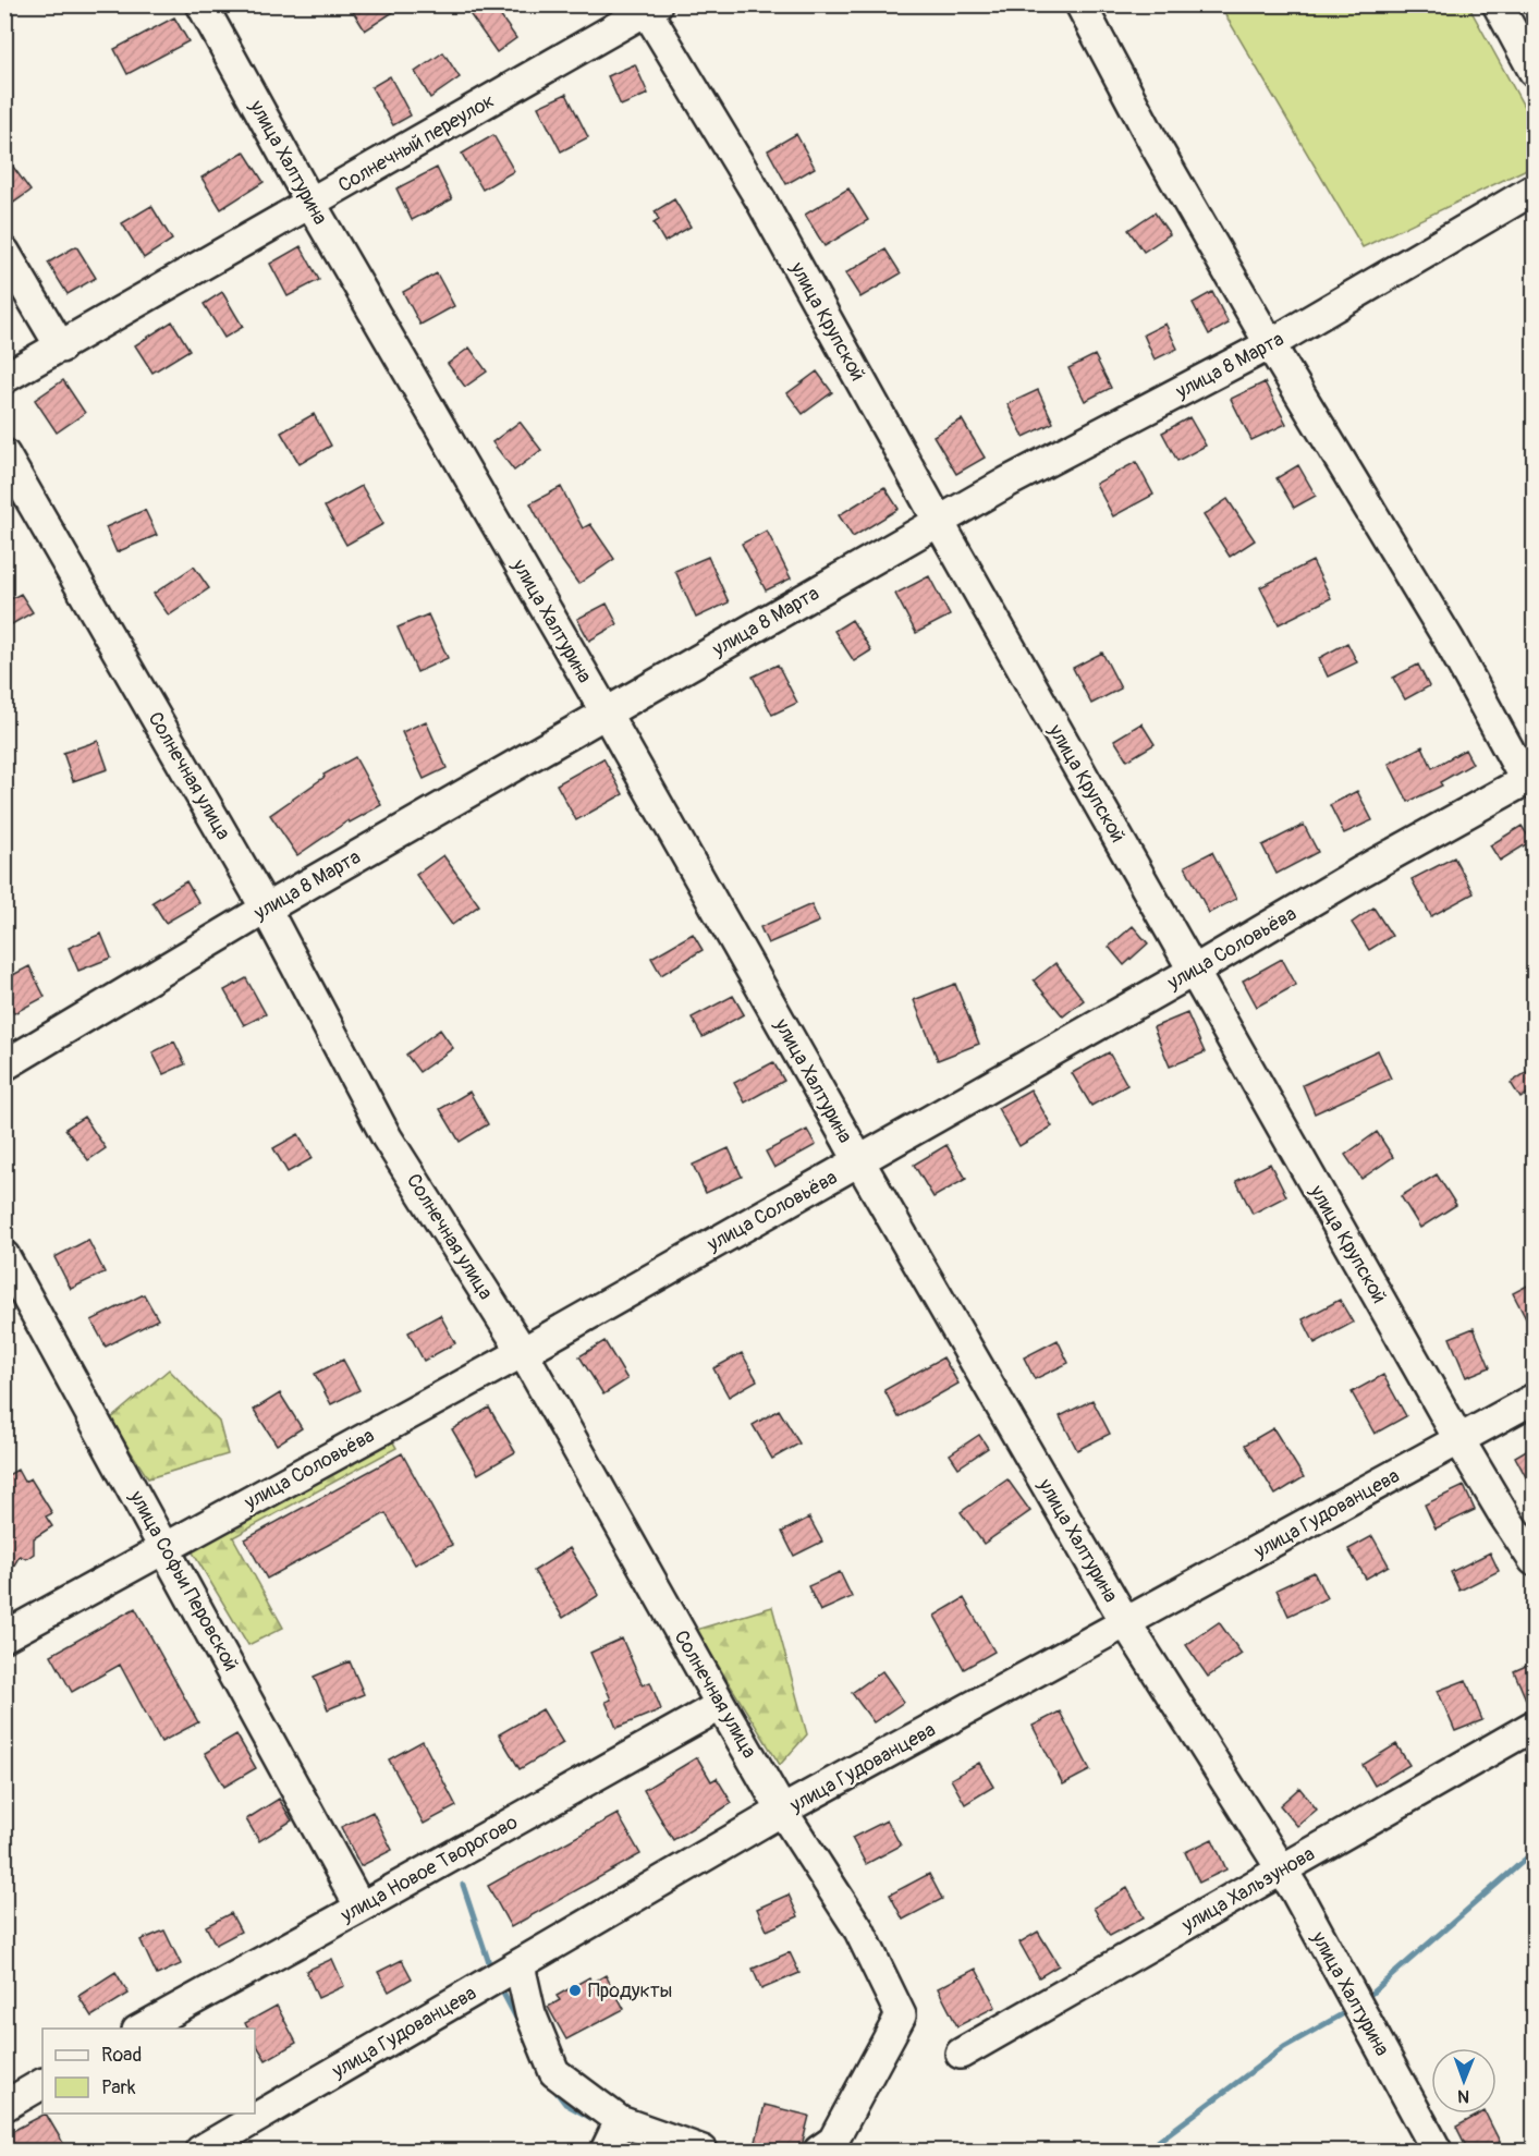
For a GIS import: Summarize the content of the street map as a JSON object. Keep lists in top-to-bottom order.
{
  "streets": {
    "street": [
      "Солнечный переулок",
      "улица Халтурина",
      "улица Крупской",
      "улица 8 Марта",
      "Солнечная улица",
      "улица Соловьёва",
      "улица Гудованцева",
      "улица Софьи Перовской",
      "улица Новое Творогово",
      "улица Хальзунова"
    ]
  },
  "crossings": [
    ["Солнечный переулок", "улица Халтурина"],
    ["Солнечный переулок", "улица Крупской"],
    ["улица Халтурина", "улица 8 Марта"],
    ["улица Халтурина", "улица Соловьёва"],
    ["улица Халтурина", "улица Гудованцева"],
    ["улица Халтурина", "улица Хальзунова"],
    ["улица Крупской", "улица 8 Марта"],
    ["улица Крупской", "улица Соловьёва"],
    ["улица Крупской", "улица Гудованцева"],
    ["улица 8 Марта", "Солнечная улица"],
    ["Солнечная улица", "улица Соловьёва"],
    ["Солнечная улица", "улица Гудованцева"],
    ["Солнечная улица", "улица Новое Творогово"],
    ["улица Соловьёва", "улица Софьи Перовской"],
    ["улица Софьи Перовской", "улица Новое Творогово"]
  ],
  "places": ["Продукты"],
  "legend": ["Road", "Park"],
  "north": "bottom"
}
